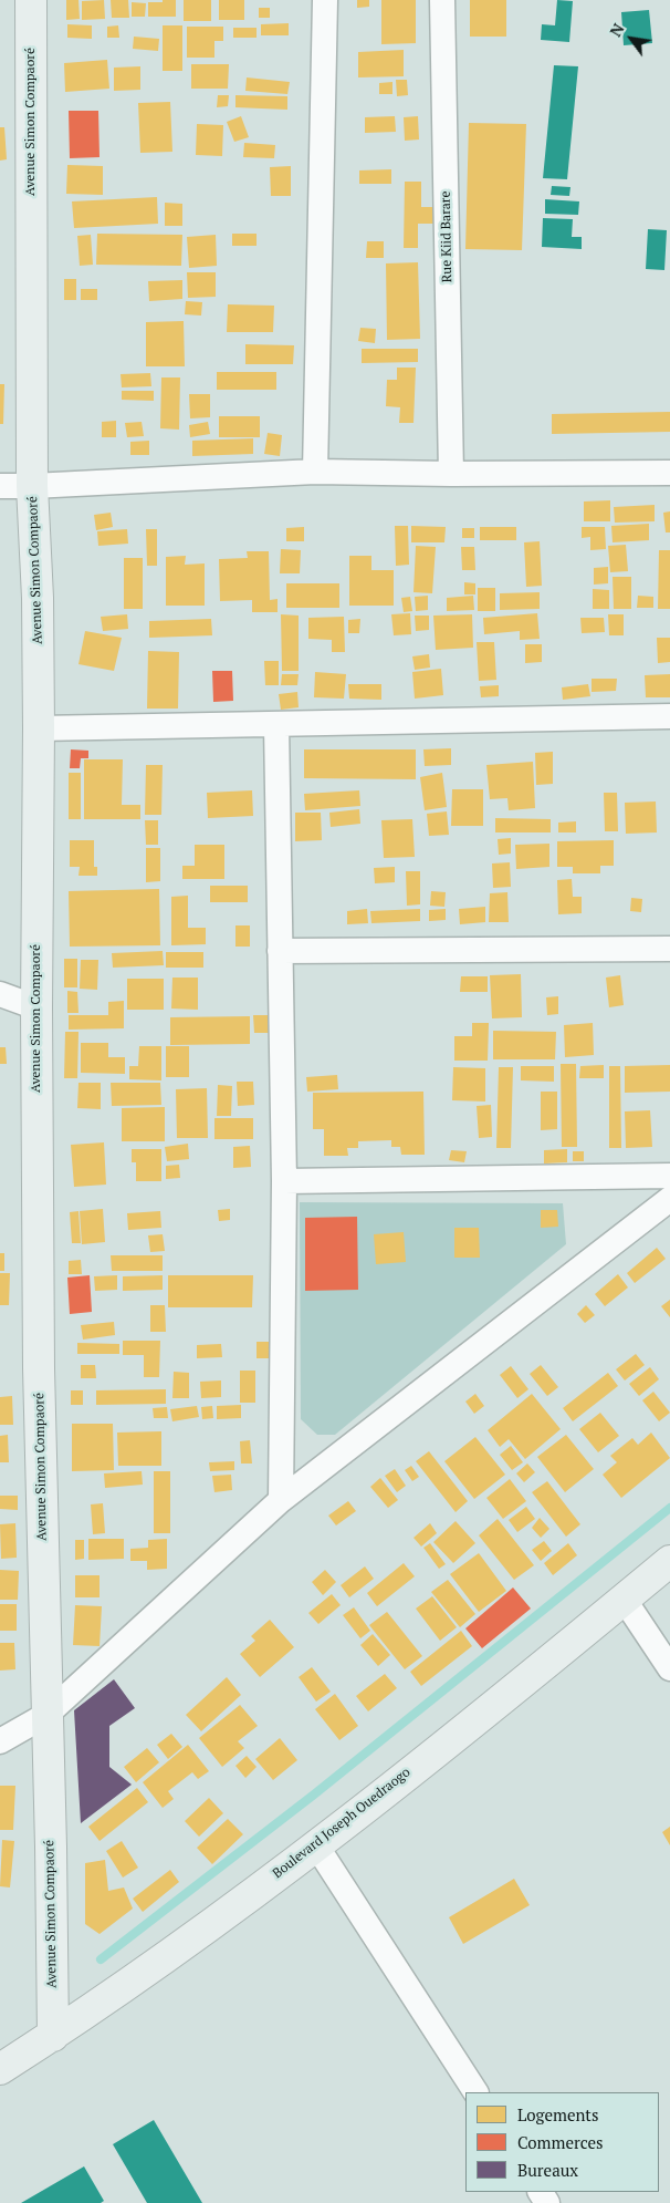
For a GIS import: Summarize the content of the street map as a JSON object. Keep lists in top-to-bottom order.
{
  "streets": {
    "street": ["Avenue Simon Compaoré", "Rue Kiid Barare", "Boulevard Joseph Ouedraogo"]
  },
  "crossings": [
    ["Avenue Simon Compaoré", "Boulevard Joseph Ouedraogo"]
  ],
  "legend": ["Logements", "Commerces", "Bureaux"],
  "north": "top left"
}
